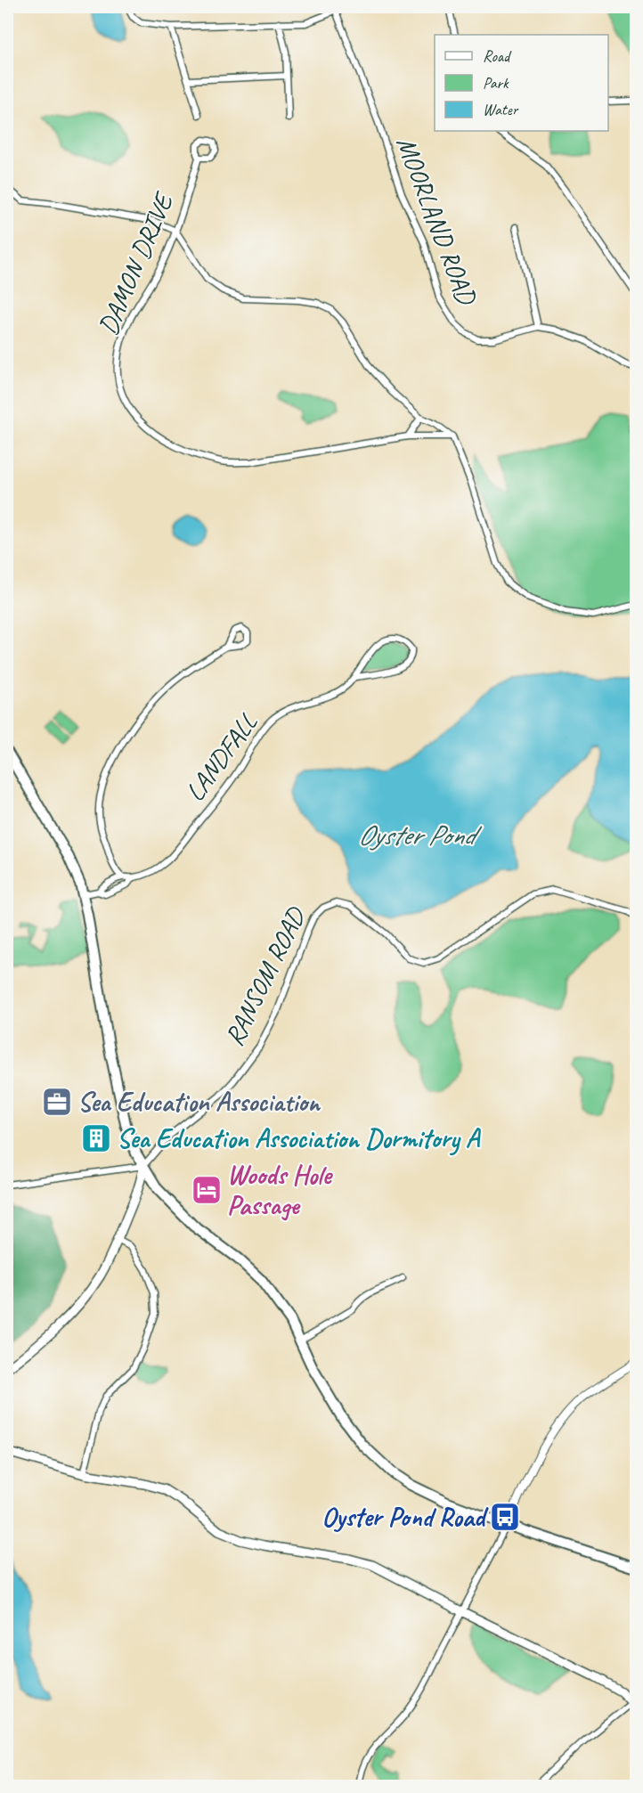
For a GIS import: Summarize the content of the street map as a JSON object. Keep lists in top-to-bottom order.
{
  "streets": {
    "main road": ["RANSOM ROAD"],
    "street": ["MOORLAND ROAD", "DAMON DRIVE", "LANDFALL"]
  },
  "water": ["Oyster Pond"],
  "places": {
    "office": ["Sea Education Association"],
    "building": ["Sea Education Association Dormitory A"],
    "hotel": ["Woods Hole Passage"],
    "bus stop": ["Oyster Pond Road"]
  },
  "legend": ["Road", "Park", "Water"]
}
